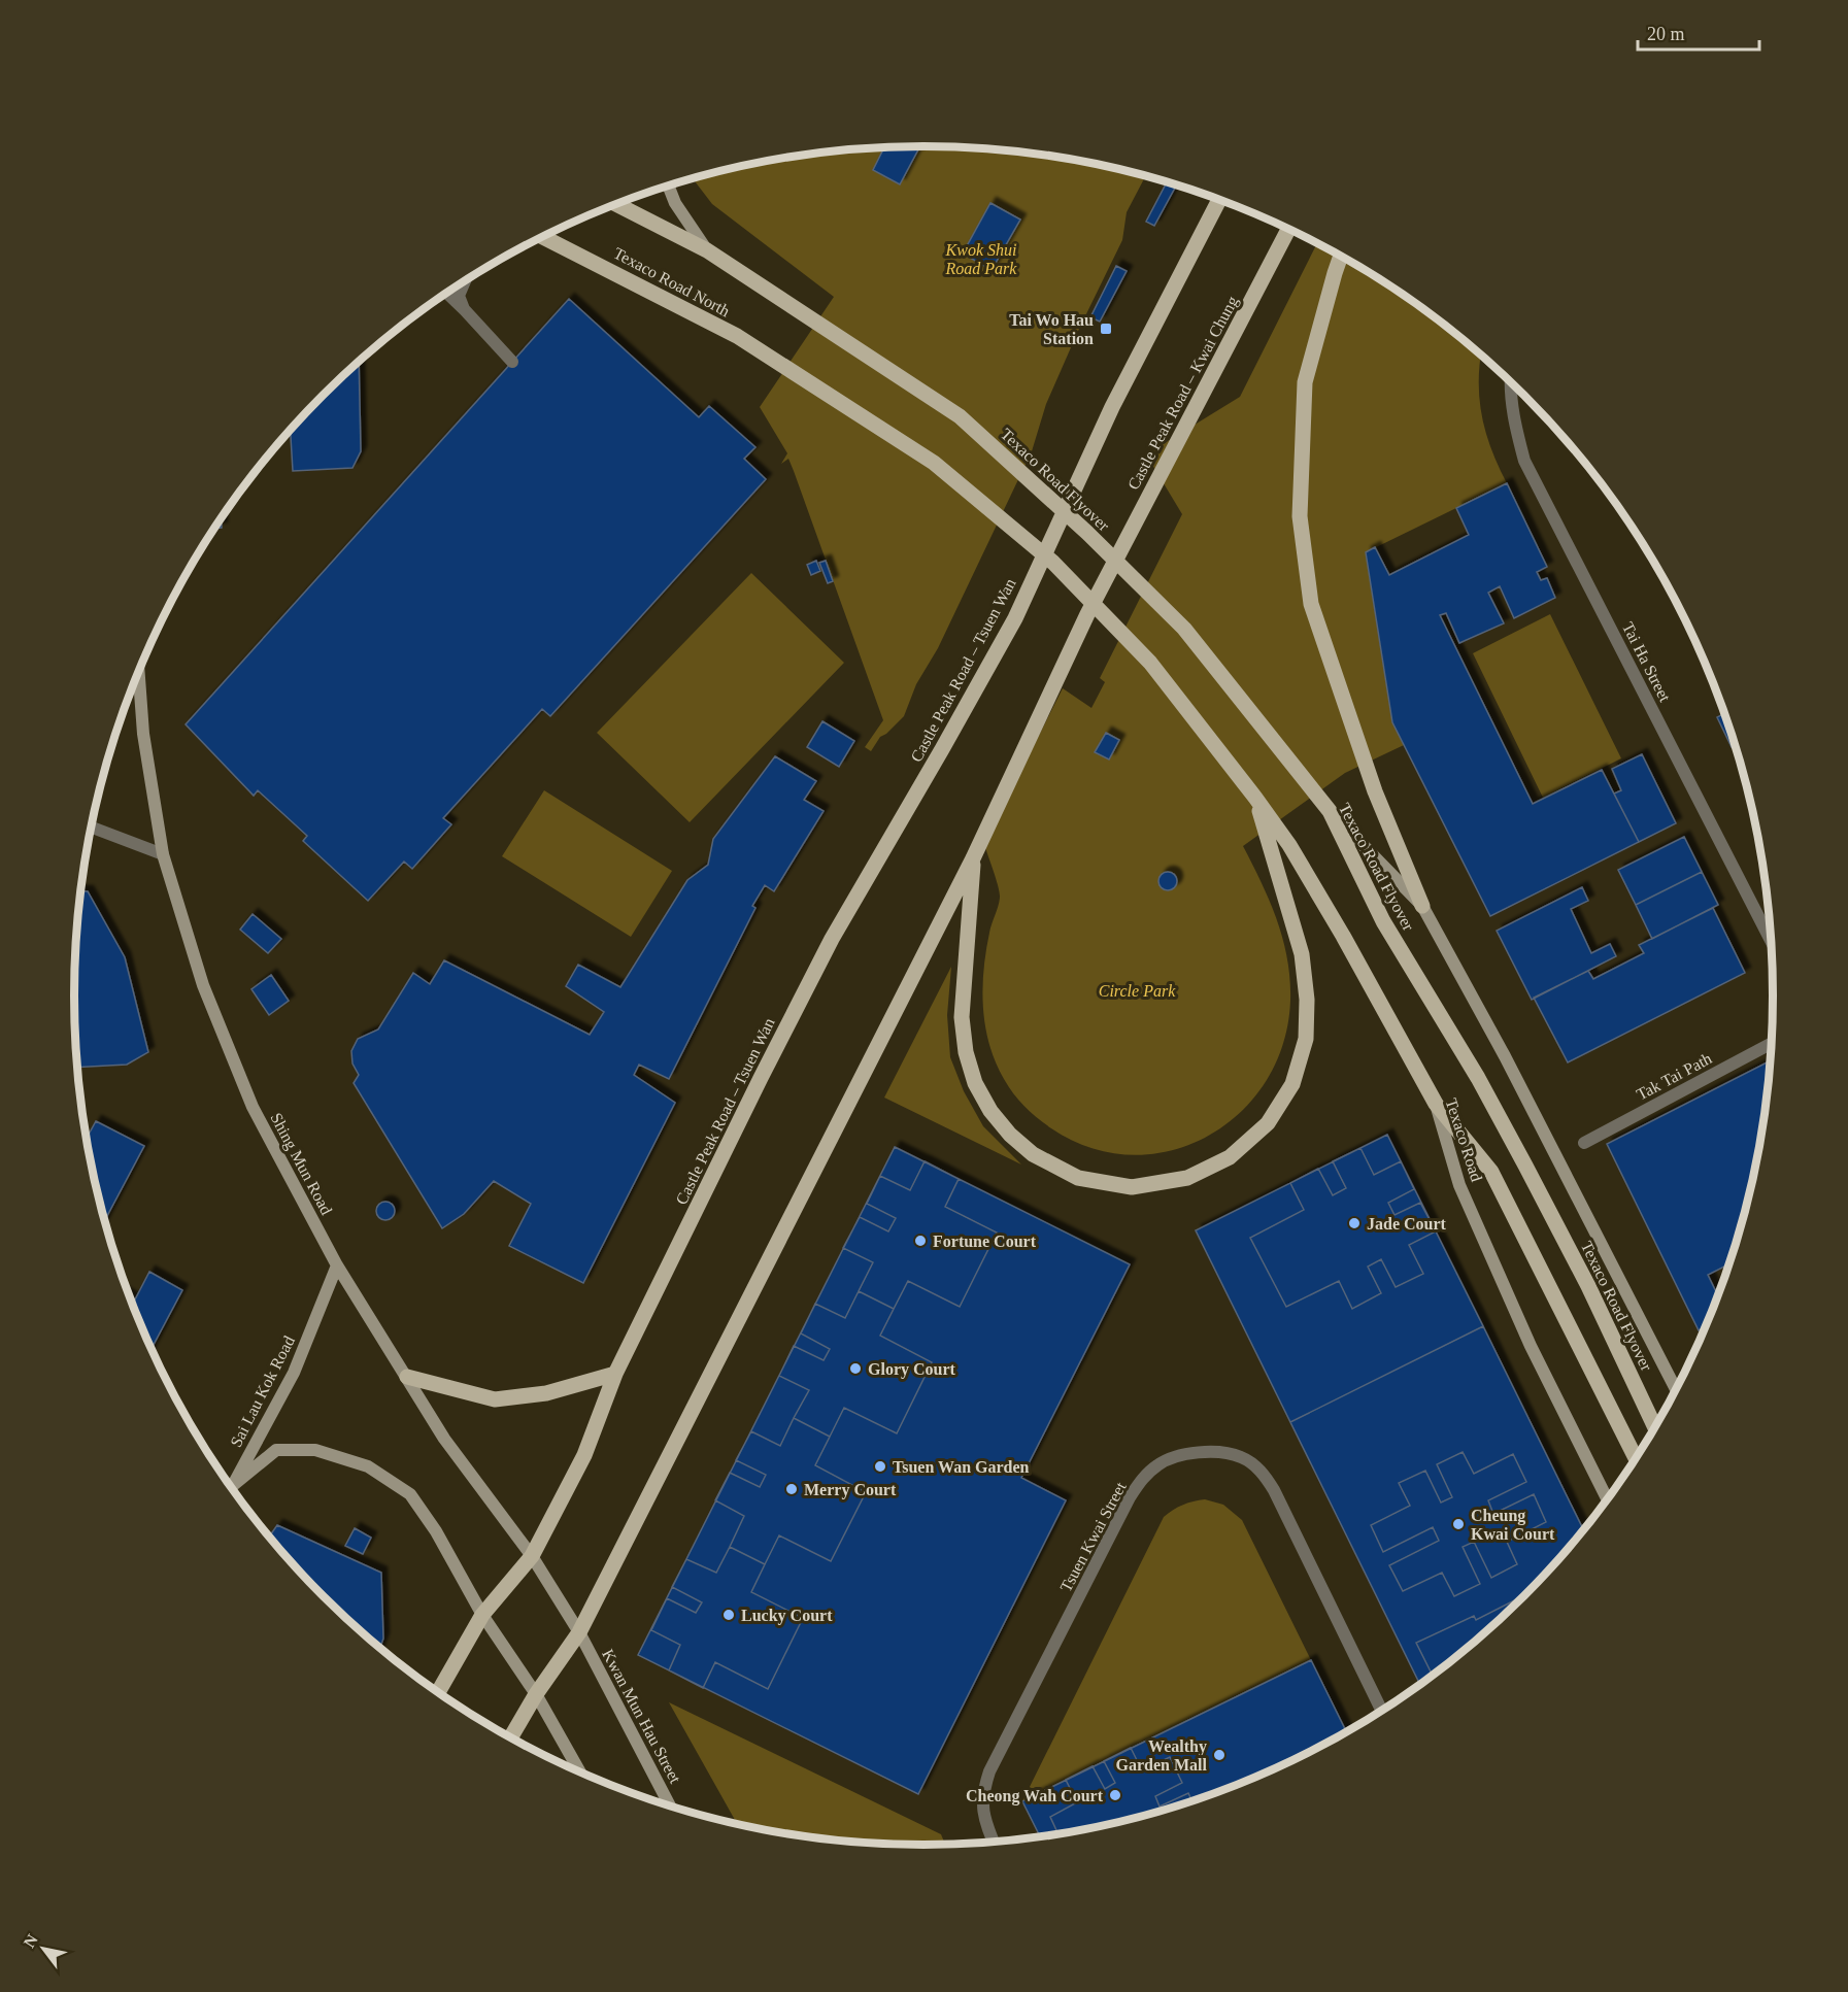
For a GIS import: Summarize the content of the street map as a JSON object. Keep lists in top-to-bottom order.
{
  "streets": {
    "main road": [
      "Texaco Road North",
      "Castle Peak Road – Kwai Chung",
      "Texaco Road Flyover",
      "Castle Peak Road – Tsuen Wan",
      "Texaco Road",
      "Shing Mun Road",
      "Sai Lau Kok Road",
      "Kwan Mun Hau Street"
    ],
    "street": ["Tai Ha Street", "Tak Tai Path", "Tsuen Kwai Street"]
  },
  "crossings": [
    ["Texaco Road North", "Texaco Road"],
    ["Castle Peak Road – Tsuen Wan", "Shing Mun Road"],
    ["Shing Mun Road", "Sai Lau Kok Road"],
    ["Shing Mun Road", "Kwan Mun Hau Street"]
  ],
  "parks": ["Kwok Shui Road Park", "Circle Park"],
  "places": {
    "transit": ["Tai Wo Hau Station"],
    "other": [
      "Jade Court",
      "Fortune Court",
      "Glory Court",
      "Tsuen Wan Garden",
      "Merry Court",
      "Cheung Kwai Court",
      "Lucky Court",
      "Wealthy Garden Mall",
      "Cheong Wah Court"
    ]
  },
  "scale_bar": "20 m",
  "north": "top left"
}
